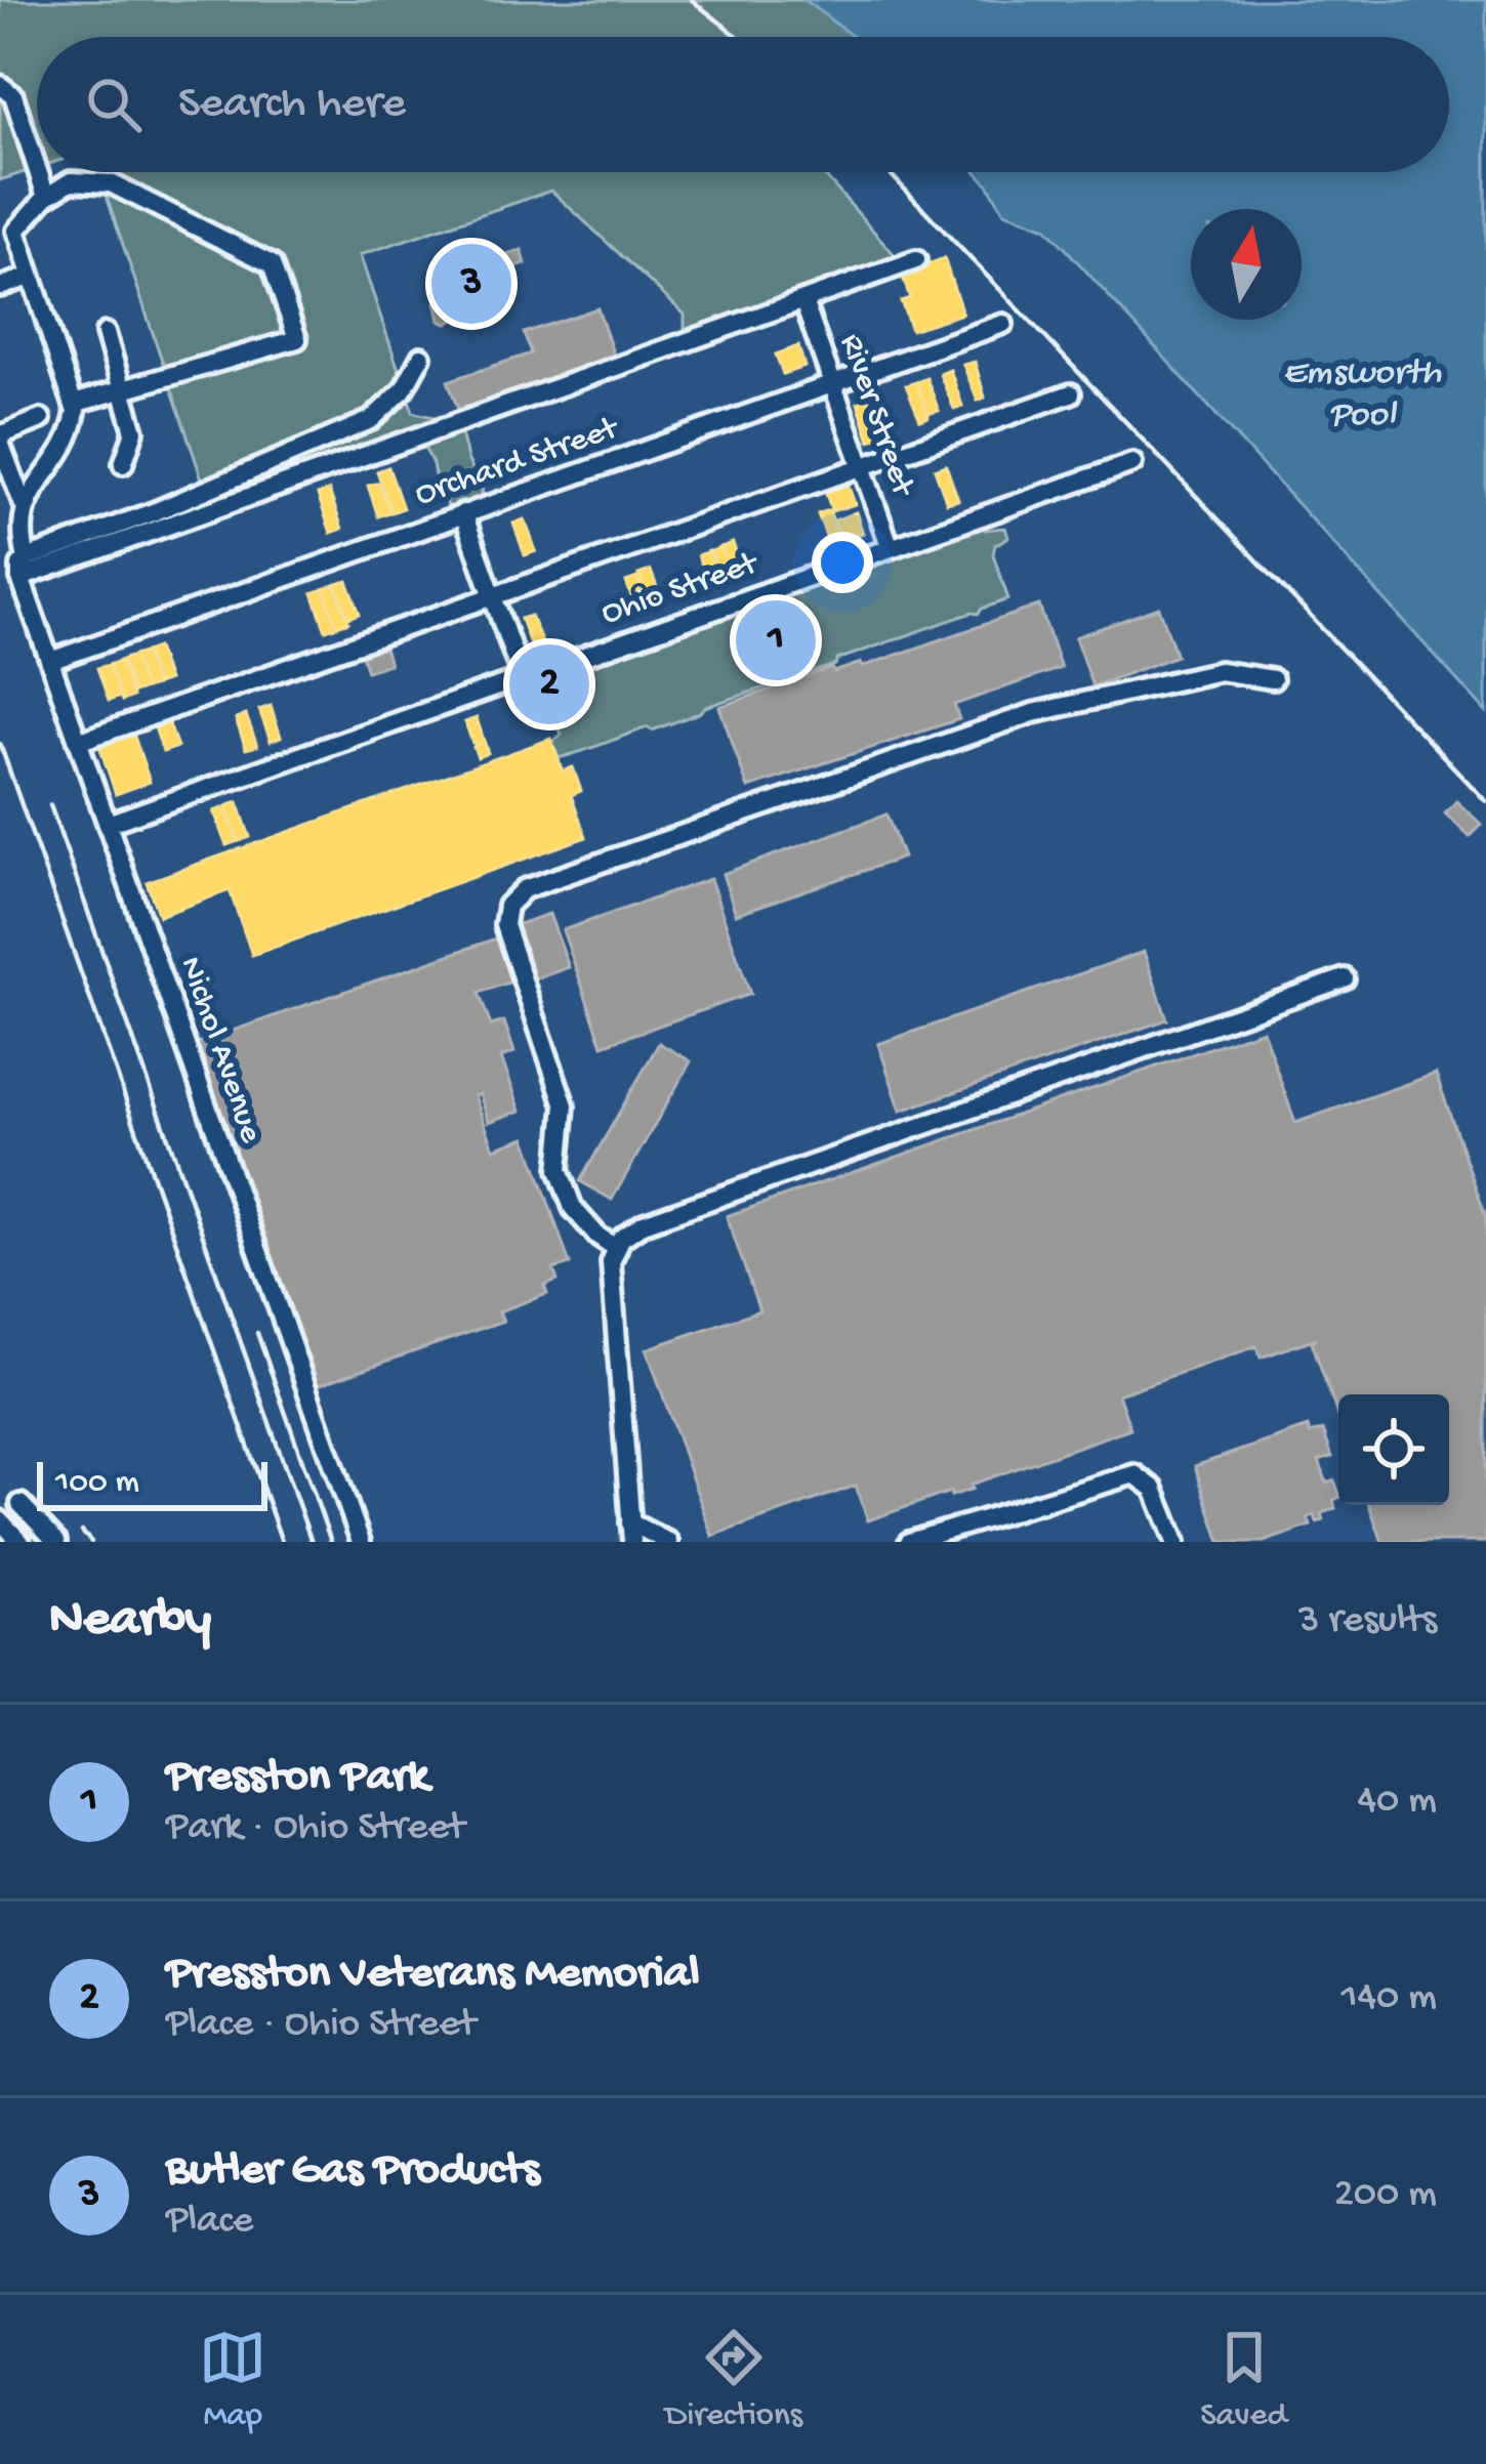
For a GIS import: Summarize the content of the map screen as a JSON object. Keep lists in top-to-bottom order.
{
  "streets": {
    "street": [
      "River Street",
      "Orchard Street",
      "Ohio Street",
      "Nichol Avenue"
    ]
  },
  "crossings": [
    ["River Street", "Orchard Street"],
    ["River Street", "Ohio Street"],
    ["Orchard Street", "Nichol Avenue"],
    ["Ohio Street", "Nichol Avenue"]
  ],
  "water": ["Emsworth Pool"],
  "scale_bar": "100 m",
  "north": "top",
  "page": {
    "search": "Search here",
    "pins": ["3", "1", "2"],
    "scale": "100 m",
    "heading": ["Nearby", "3 results"],
    "list": [
      {
        "mark": "1",
        "name": "Presston Park",
        "note": "Park · Ohio Street",
        "value": "40 m"
      },
      {
        "mark": "2",
        "name": "Presston Veterans Memorial",
        "note": "Place · Ohio Street",
        "value": "140 m"
      },
      {
        "mark": "3",
        "name": "Butler Gas Products",
        "note": "Place",
        "value": "200 m"
      }
    ],
    "nav": ["Map", "Directions", "Saved"]
  }
}
